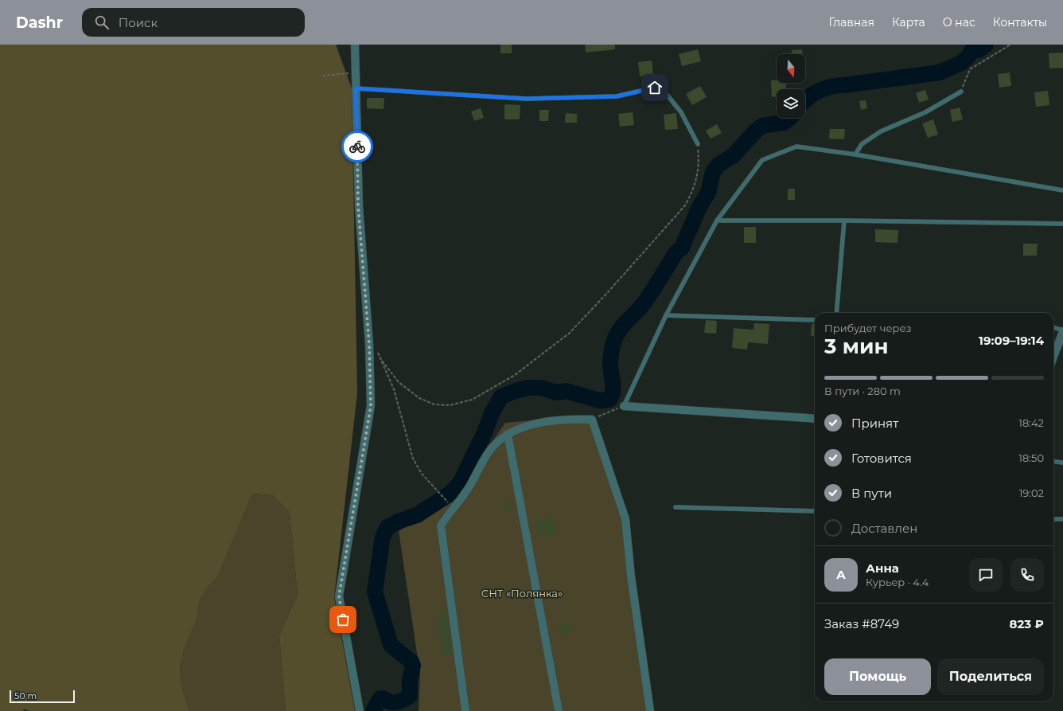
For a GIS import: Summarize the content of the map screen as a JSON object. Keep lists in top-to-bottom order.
{
  "parks": ["СНТ «Полянка»"],
  "scale_bar": "50 m",
  "north": "bottom",
  "page": {
    "header": "Dashr",
    "search": "Поиск",
    "nav": [
      "Главная",
      "Карта",
      "О нас",
      "Контакты"
    ],
    "heading": ["3 мин", "Прибудет через", "19:09–19:14"],
    "panel": [
      "Анна",
      "Курьер · 4.4",
      "Заказ #8749",
      "823 ₽"
    ],
    "bar": "В пути · 280 m",
    "list": [
      ["Принят", "18:42"],
      ["Готовится", "18:50"],
      ["В пути", "19:02"],
      "Доставлен"
    ],
    "round": "А",
    "buttons": ["Помощь", "Поделиться"],
    "scale": "50 m"
  }
}
